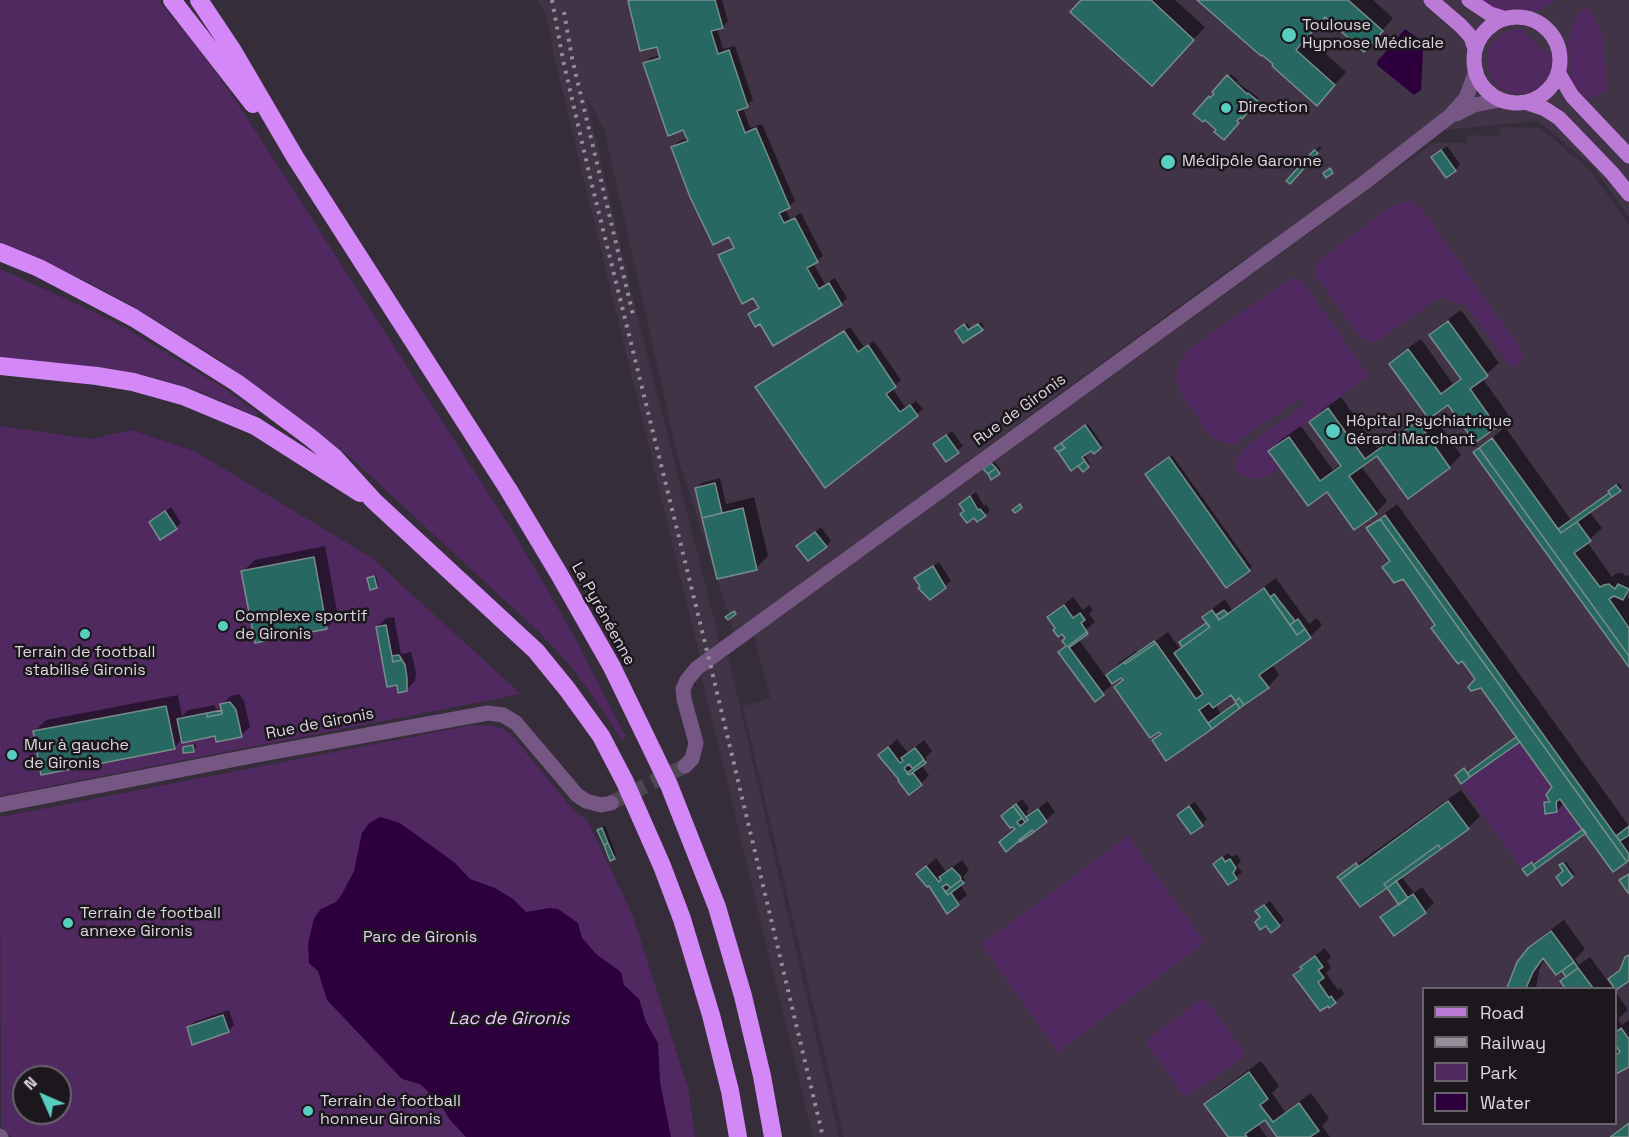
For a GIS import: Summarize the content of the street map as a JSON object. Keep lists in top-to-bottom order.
{
  "streets": {
    "highway": ["La Pyrénéenne"],
    "street": ["Rue de Gironis"]
  },
  "water": ["Lac de Gironis"],
  "parks": ["Parc de Gironis"],
  "places": [
    "Toulouse Hypnose Médicale",
    "Direction",
    "Médipôle Garonne",
    "Hôpital Psychiatrique Gérard Marchant",
    "Complexe sportif de Gironis",
    "Terrain de football stabilisé Gironis",
    "Mur à gauche de Gironis",
    "Terrain de football annexe Gironis",
    "Terrain de football honneur Gironis"
  ],
  "legend": [
    "Road",
    "Railway",
    "Park",
    "Water"
  ],
  "north": "top left"
}
